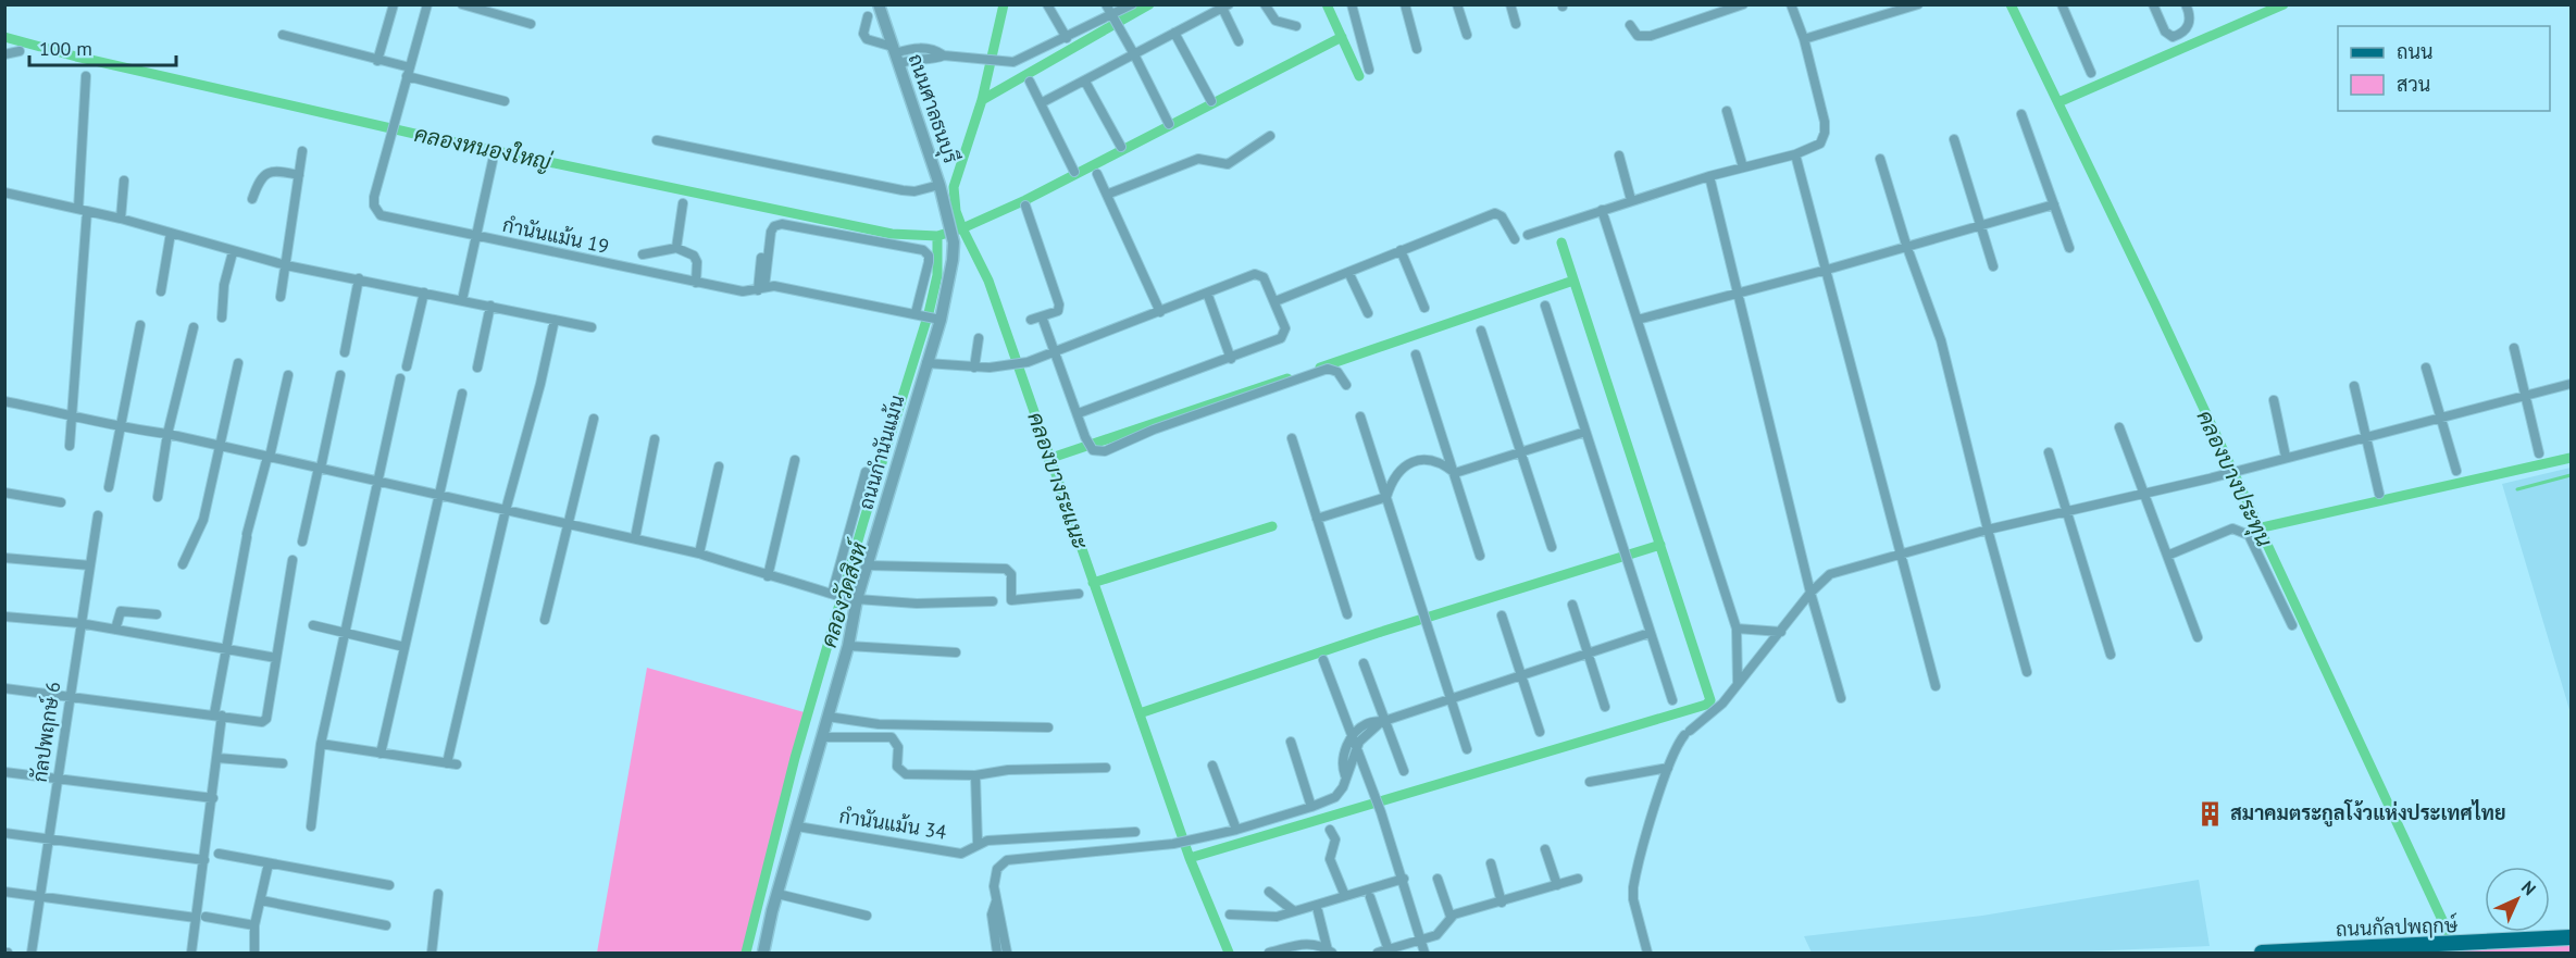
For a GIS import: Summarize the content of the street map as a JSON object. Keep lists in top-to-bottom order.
{
  "streets": {
    "main road": ["ถนนกัลปพฤกษ์"],
    "street": [
      "ถนนศาลธนบุรี",
      "กำนันแม้น 19",
      "ถนนกำนันแม้น",
      "กัลปพฤกษ์ 6",
      "กำนันแม้น 34"
    ]
  },
  "crossings": [
    ["ถนนศาลธนบุรี", "ถนนกำนันแม้น"],
    ["กำนันแม้น 19", "ถนนกำนันแม้น"],
    ["ถนนกำนันแม้น", "กำนันแม้น 34"]
  ],
  "water": [
    "คลองหนองใหญ่",
    "คลองบางประทุน",
    "คลองบางระแนะ",
    "คลองวัดสิงห์"
  ],
  "places": {
    "building": ["สมาคมตระกูลโง้วแห่งประเทศไทย"]
  },
  "legend": ["ถนน", "สวน"],
  "scale_bar": "100 m",
  "north": "top right"
}
